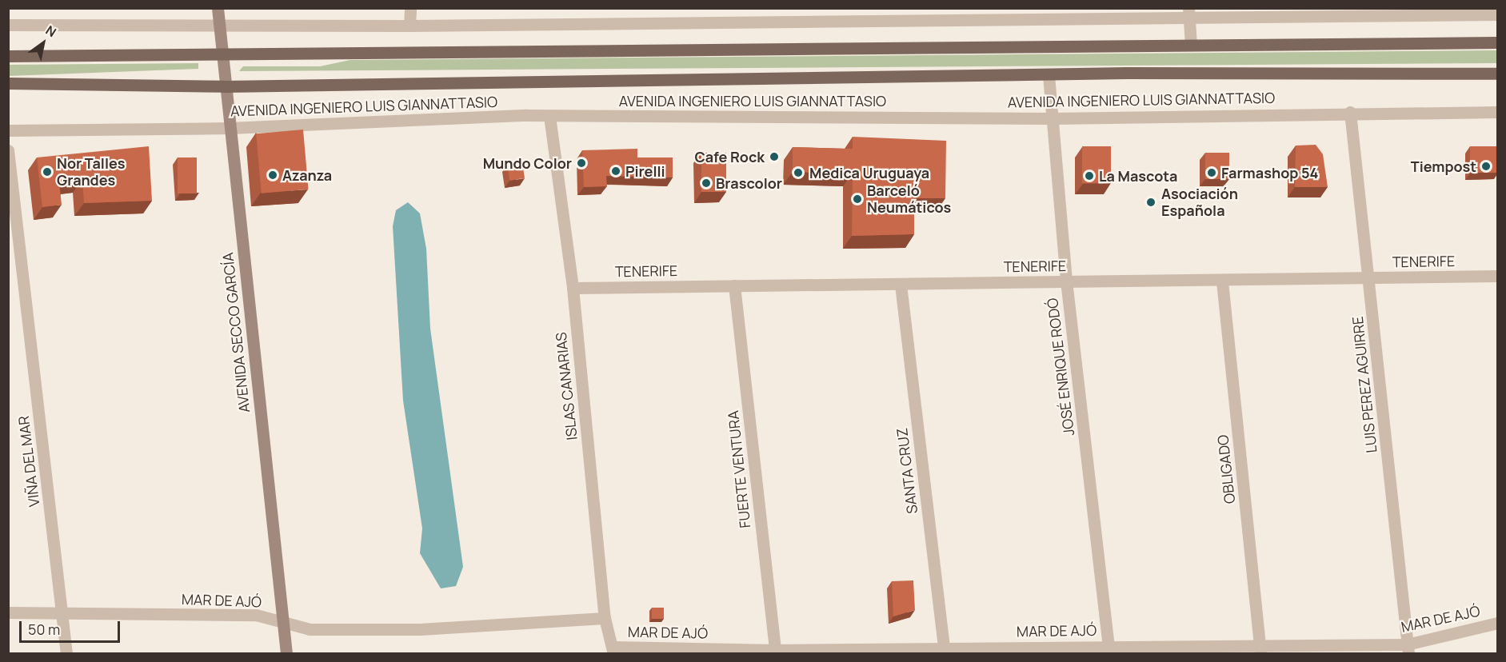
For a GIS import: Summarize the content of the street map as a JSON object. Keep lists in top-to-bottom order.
{
  "streets": {
    "main road": ["AVENIDA INGENIERO LUIS GIANNATTASIO"],
    "street": [
      "TENERIFE",
      "AVENIDA SECCO GARCÍA",
      "JOSÉ ENRIQUE RODÓ",
      "LUIS PEREZ AGUIRRE",
      "ISLAS CANARIAS",
      "VIÑA DEL MAR",
      "FUERTE VENTURA",
      "OBLIGADO",
      "SANTA CRUZ",
      "MAR DE AJÓ"
    ]
  },
  "crossings": [
    ["AVENIDA INGENIERO LUIS GIANNATTASIO", "AVENIDA SECCO GARCÍA"],
    ["AVENIDA INGENIERO LUIS GIANNATTASIO", "JOSÉ ENRIQUE RODÓ"],
    ["AVENIDA INGENIERO LUIS GIANNATTASIO", "LUIS PEREZ AGUIRRE"],
    ["AVENIDA INGENIERO LUIS GIANNATTASIO", "ISLAS CANARIAS"],
    ["TENERIFE", "JOSÉ ENRIQUE RODÓ"],
    ["TENERIFE", "LUIS PEREZ AGUIRRE"],
    ["TENERIFE", "ISLAS CANARIAS"],
    ["TENERIFE", "FUERTE VENTURA"],
    ["TENERIFE", "OBLIGADO"],
    ["TENERIFE", "SANTA CRUZ"],
    ["AVENIDA SECCO GARCÍA", "MAR DE AJÓ"],
    ["JOSÉ ENRIQUE RODÓ", "MAR DE AJÓ"],
    ["LUIS PEREZ AGUIRRE", "MAR DE AJÓ"],
    ["ISLAS CANARIAS", "MAR DE AJÓ"],
    ["VIÑA DEL MAR", "MAR DE AJÓ"],
    ["FUERTE VENTURA", "MAR DE AJÓ"],
    ["OBLIGADO", "MAR DE AJÓ"],
    ["SANTA CRUZ", "MAR DE AJÓ"]
  ],
  "places": [
    "Cafe Rock",
    "Mundo Color",
    "Tiempost",
    "Pirelli",
    "Nor Talles Grandes",
    "Medica Uruguaya",
    "Farmashop 54",
    "Azanza",
    "La Mascota",
    "Brascolor",
    "Barceló Neumáticos",
    "Asociación Española"
  ],
  "scale_bar": "50 m",
  "north": "top right"
}
